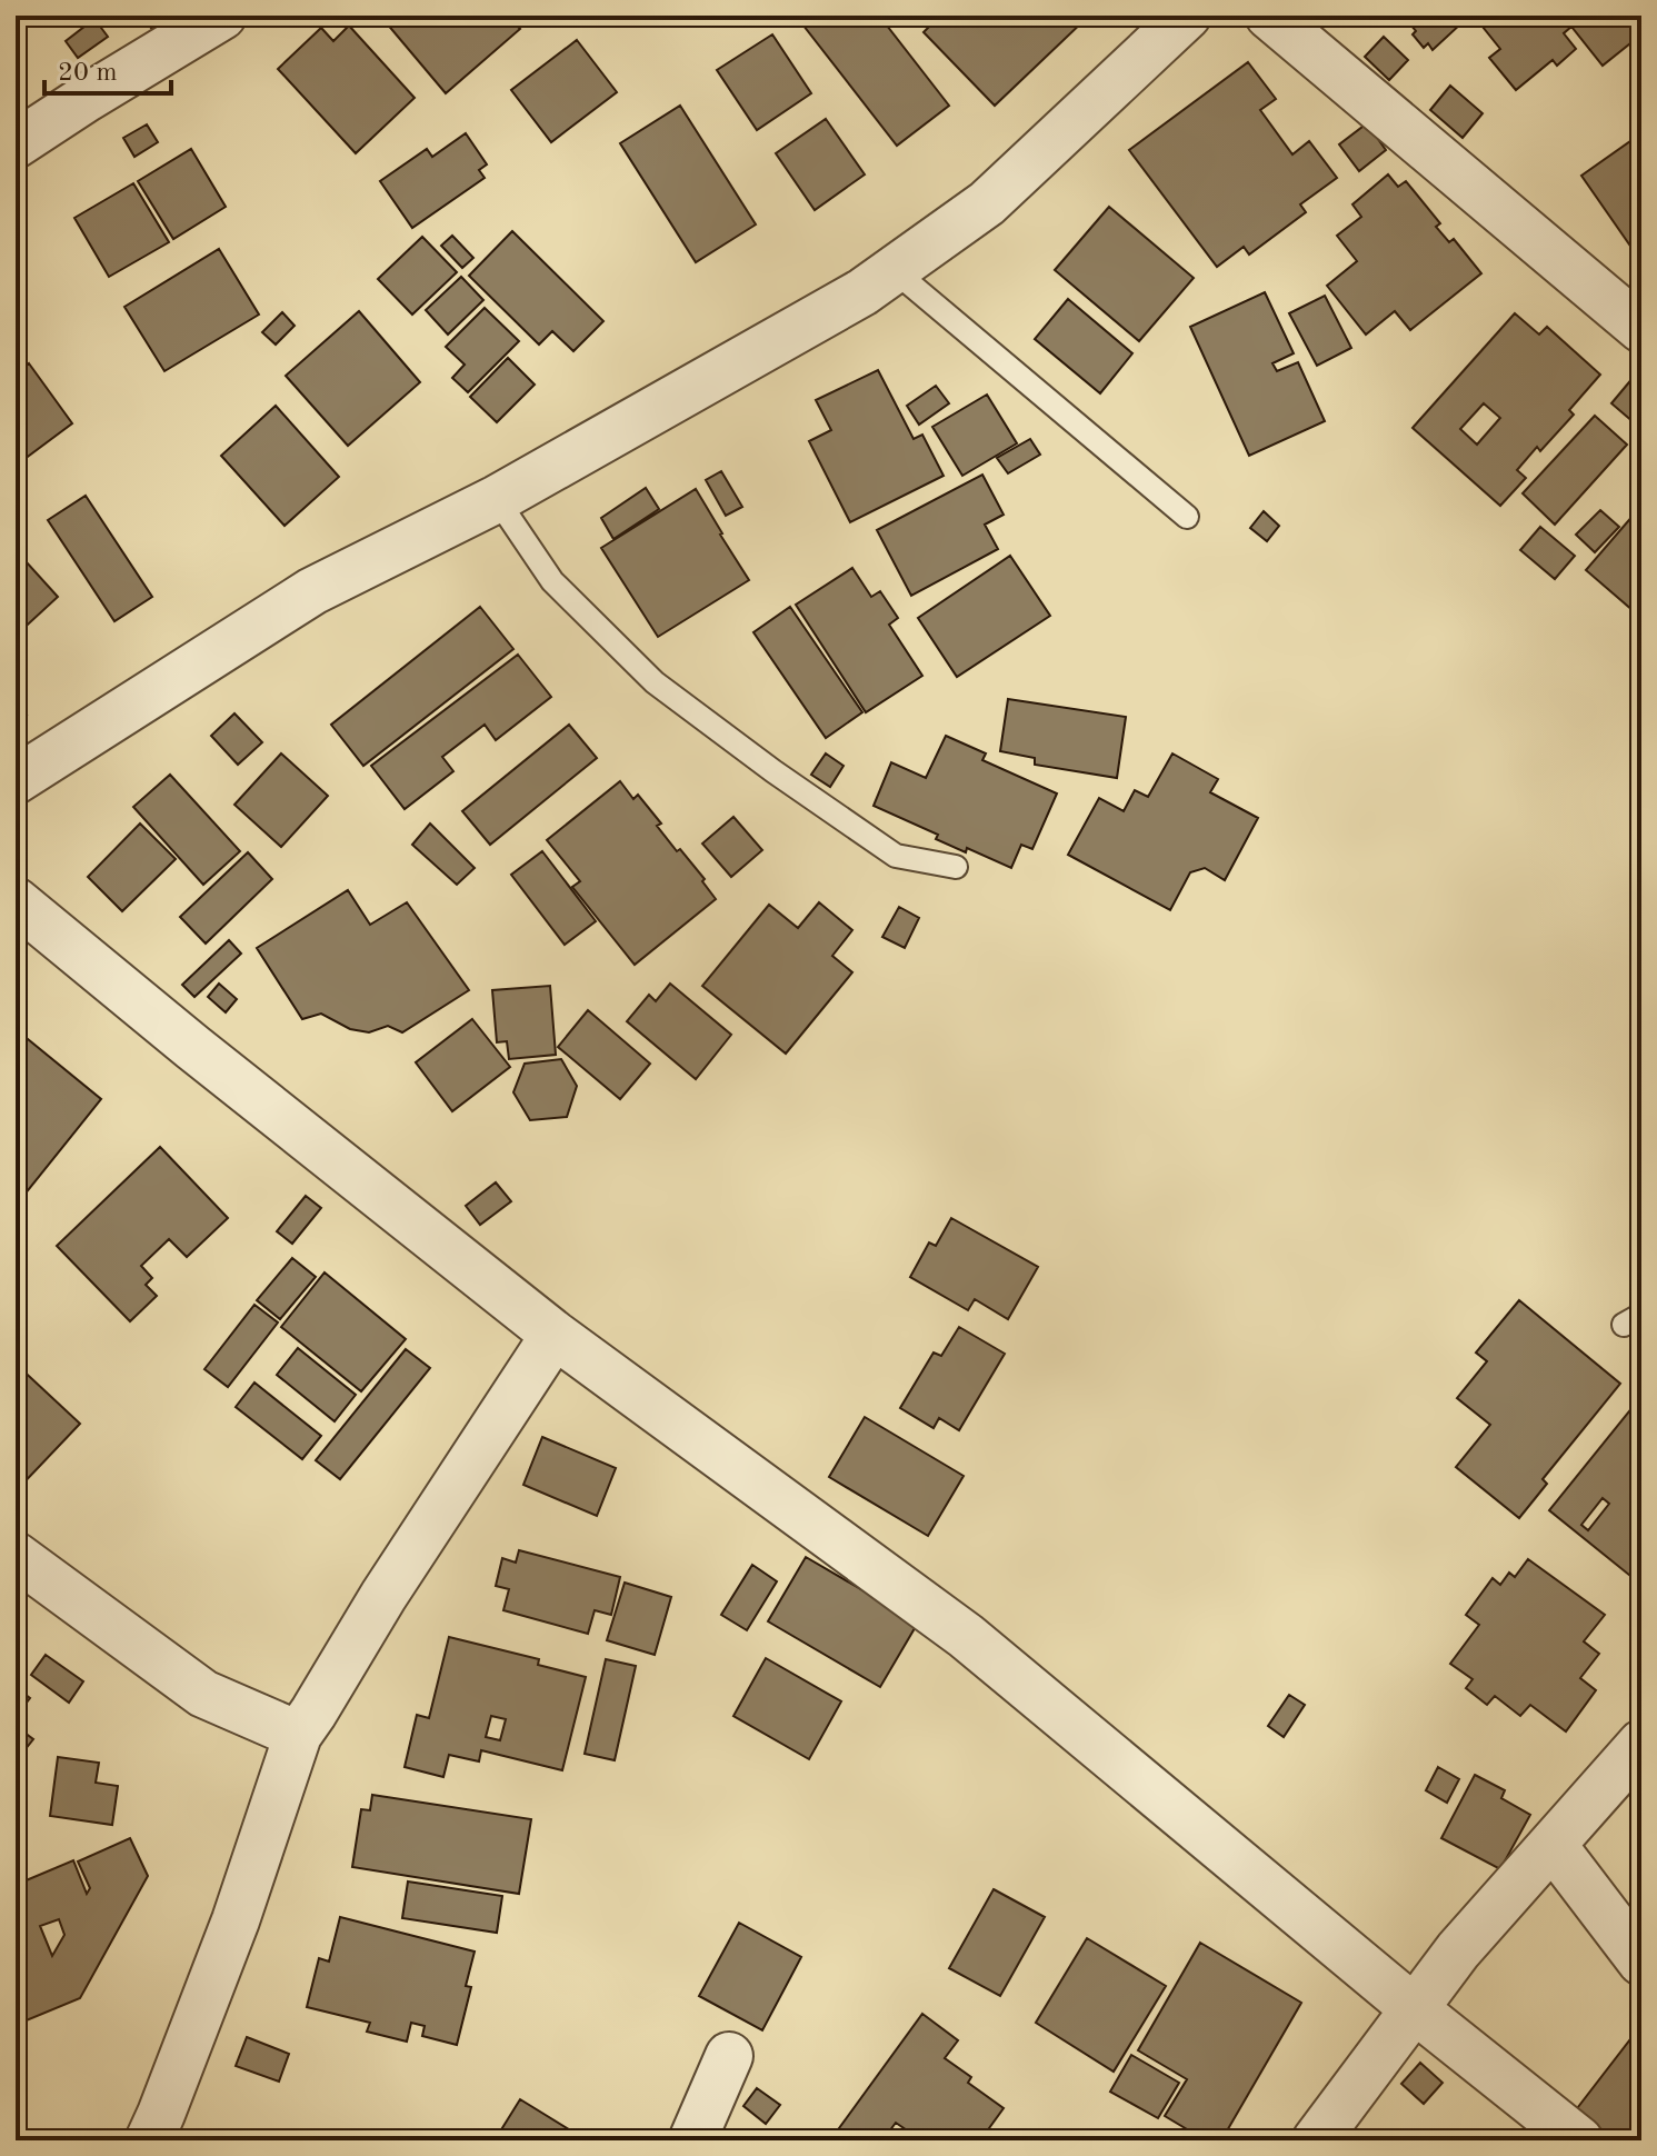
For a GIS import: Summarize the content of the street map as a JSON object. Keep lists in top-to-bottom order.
{
  "scale_bar": "20 m"
}
